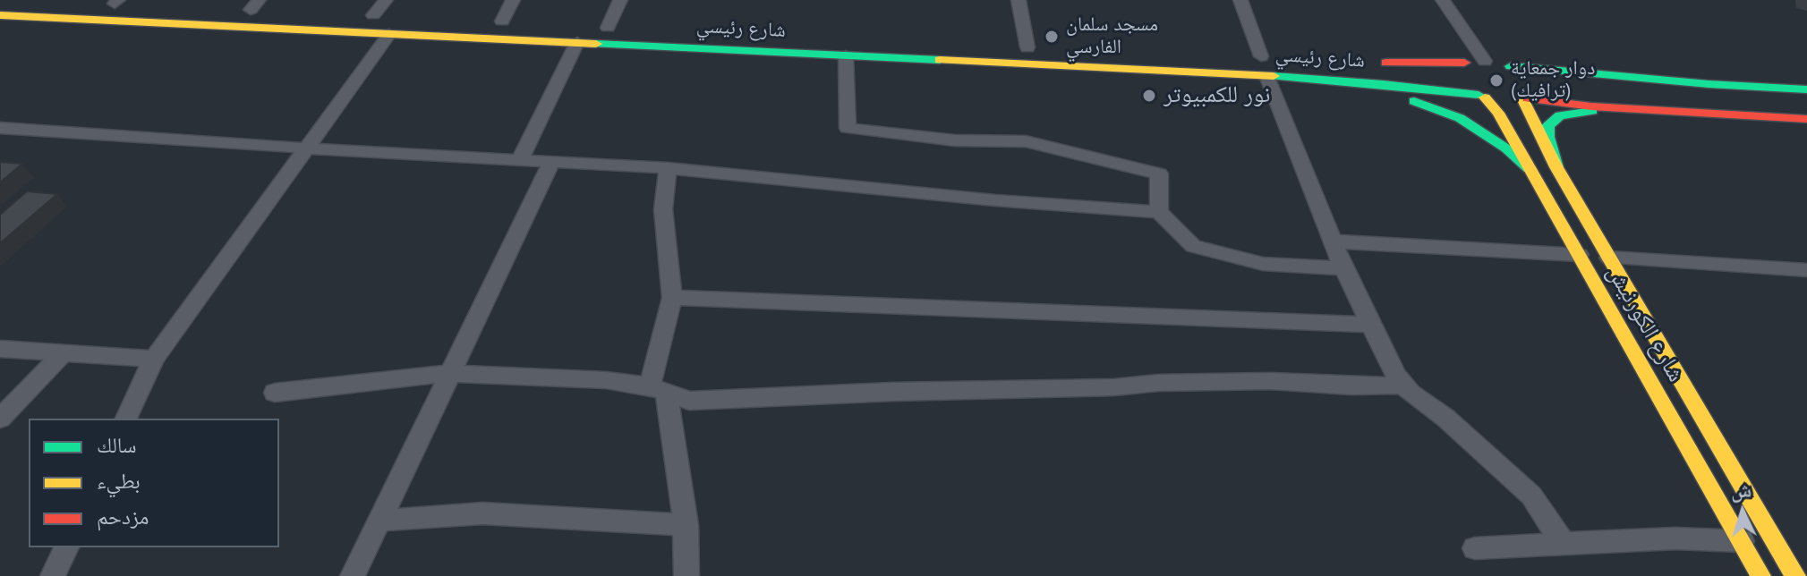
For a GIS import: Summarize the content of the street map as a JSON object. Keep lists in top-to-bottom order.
{
  "streets": {
    "main road": ["شارع رئيسي", "شارع الكورنيش"]
  },
  "crossings": [
    ["شارع رئيسي", "شارع الكورنيش"]
  ],
  "places": ["مسجد سلمان الفارسي", "دوار جمعاية (ترافيك)", "نور للكمبيوتر"],
  "legend": ["سالك", "بطيء", "مزدحم"],
  "north": "top"
}
